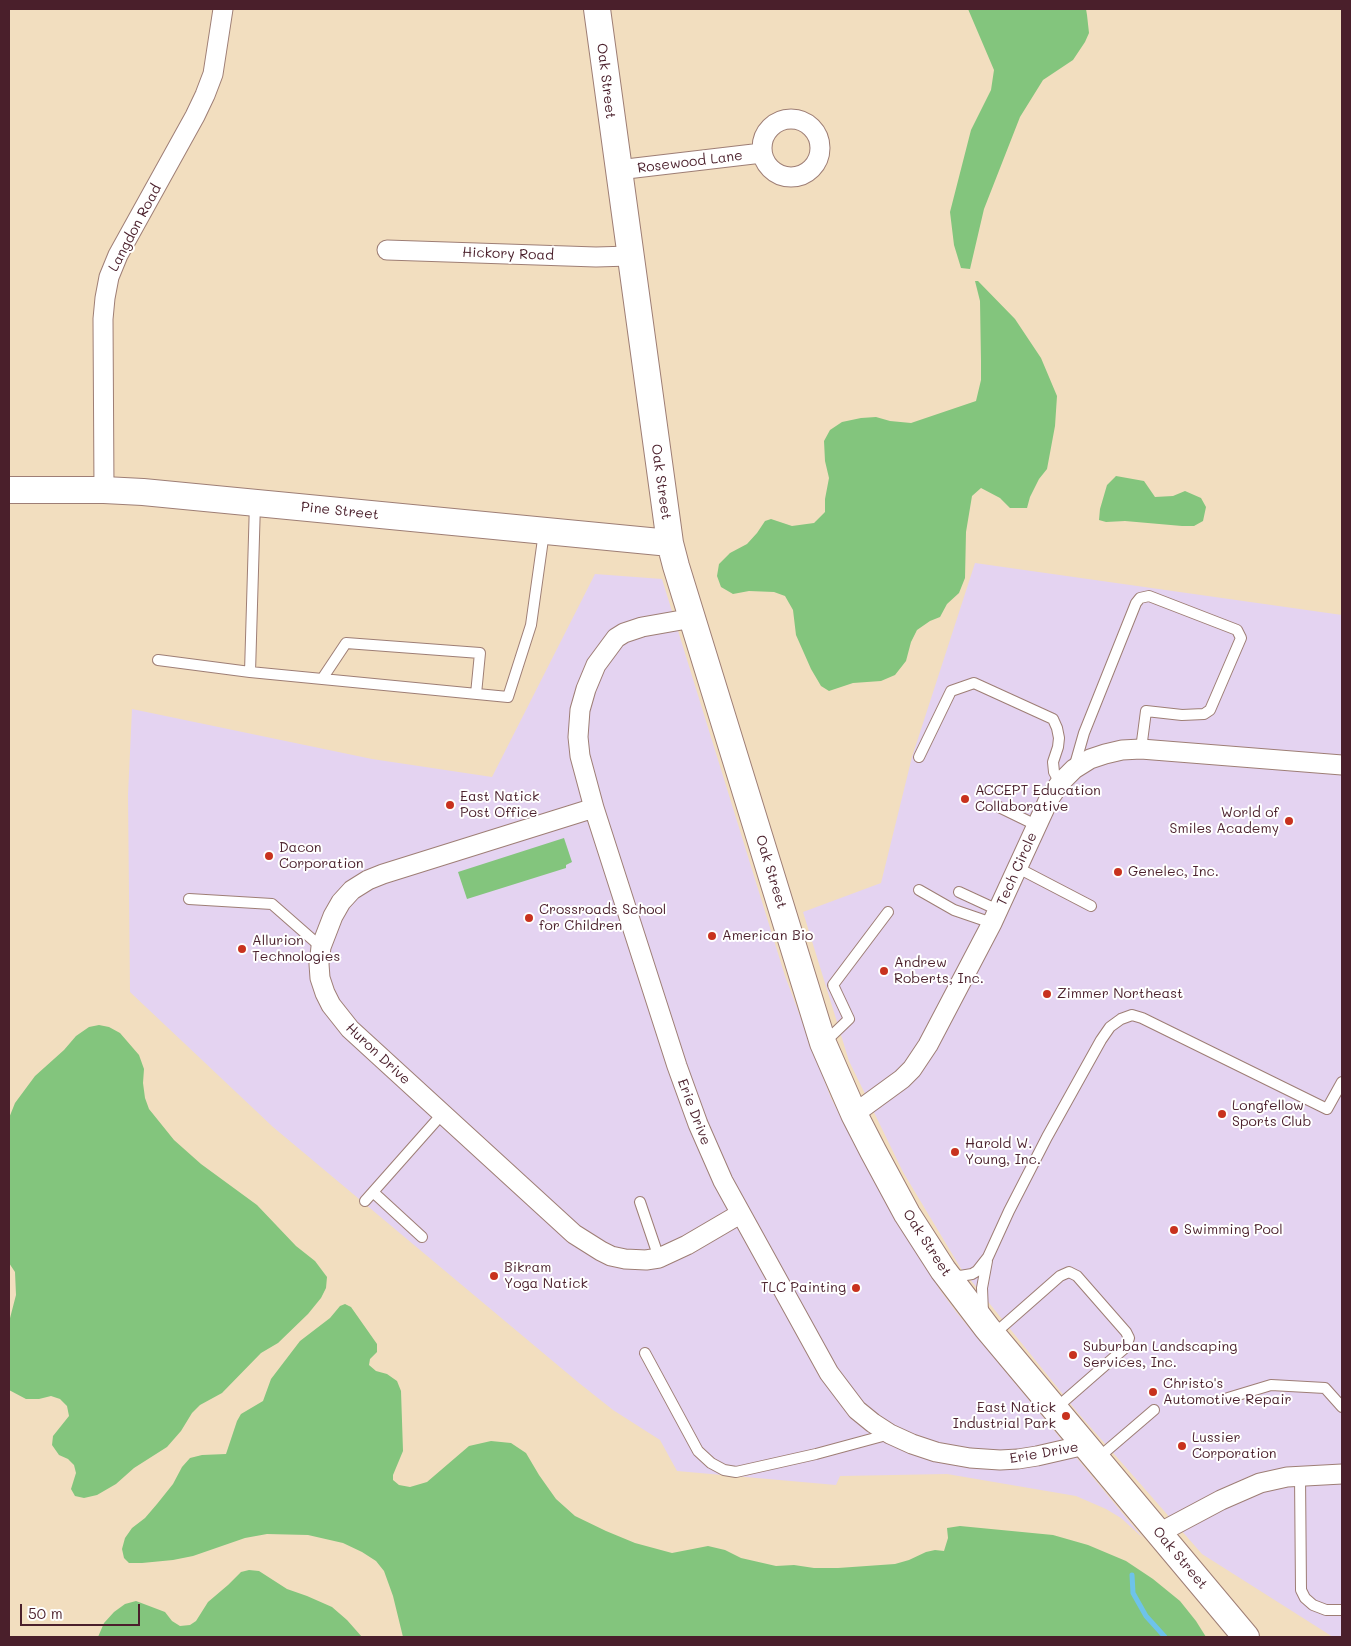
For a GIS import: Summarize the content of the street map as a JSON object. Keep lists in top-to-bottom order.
{
  "streets": {
    "main road": ["Oak Street", "Pine Street"],
    "street": [
      "Rosewood Lane",
      "Langdon Road",
      "Hickory Road",
      "Tech Circle",
      "Huron Drive",
      "Erie Drive"
    ]
  },
  "crossings": [
    ["Oak Street", "Rosewood Lane"],
    ["Oak Street", "Hickory Road"],
    ["Oak Street", "Pine Street"],
    ["Oak Street", "Tech Circle"],
    ["Oak Street", "Erie Drive"],
    ["Langdon Road", "Pine Street"],
    ["Huron Drive", "Erie Drive"]
  ],
  "places": [
    "ACCEPT Education Collaborative",
    "East Natick Post Office",
    "World of Smiles Academy",
    "Dacon Corporation",
    "Genelec, Inc.",
    "Crossroads School for Children",
    "American Bio",
    "Allurion Technologies",
    "Andrew Roberts, Inc.",
    "Zimmer Northeast",
    "Longfellow Sports Club",
    "Harold W. Young, Inc.",
    "Swimming Pool",
    "Bikram Yoga Natick",
    "TLC Painting",
    "Suburban Landscaping Services, Inc.",
    "Christo's Automotive Repair",
    "East Natick Industrial Park",
    "Lussier Corporation"
  ],
  "scale_bar": "50 m"
}
